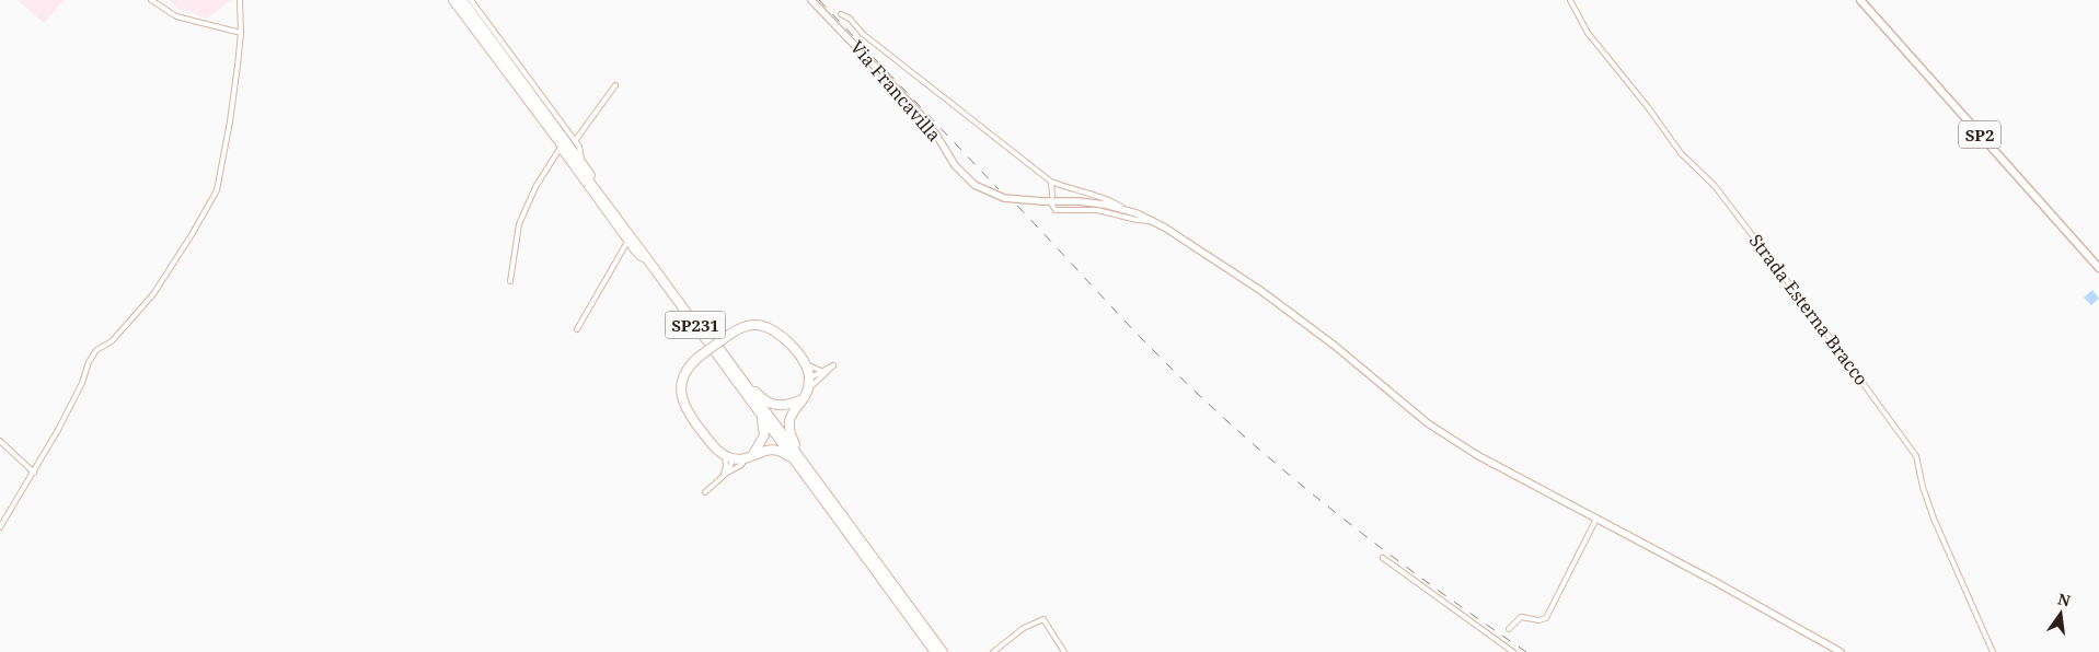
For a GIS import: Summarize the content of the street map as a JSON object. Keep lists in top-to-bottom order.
{
  "streets": {
    "highway": ["SP231"],
    "main road": ["SP2"],
    "street": ["Via Francavilla", "Strada Esterna Bracco"]
  },
  "north": "top"
}
